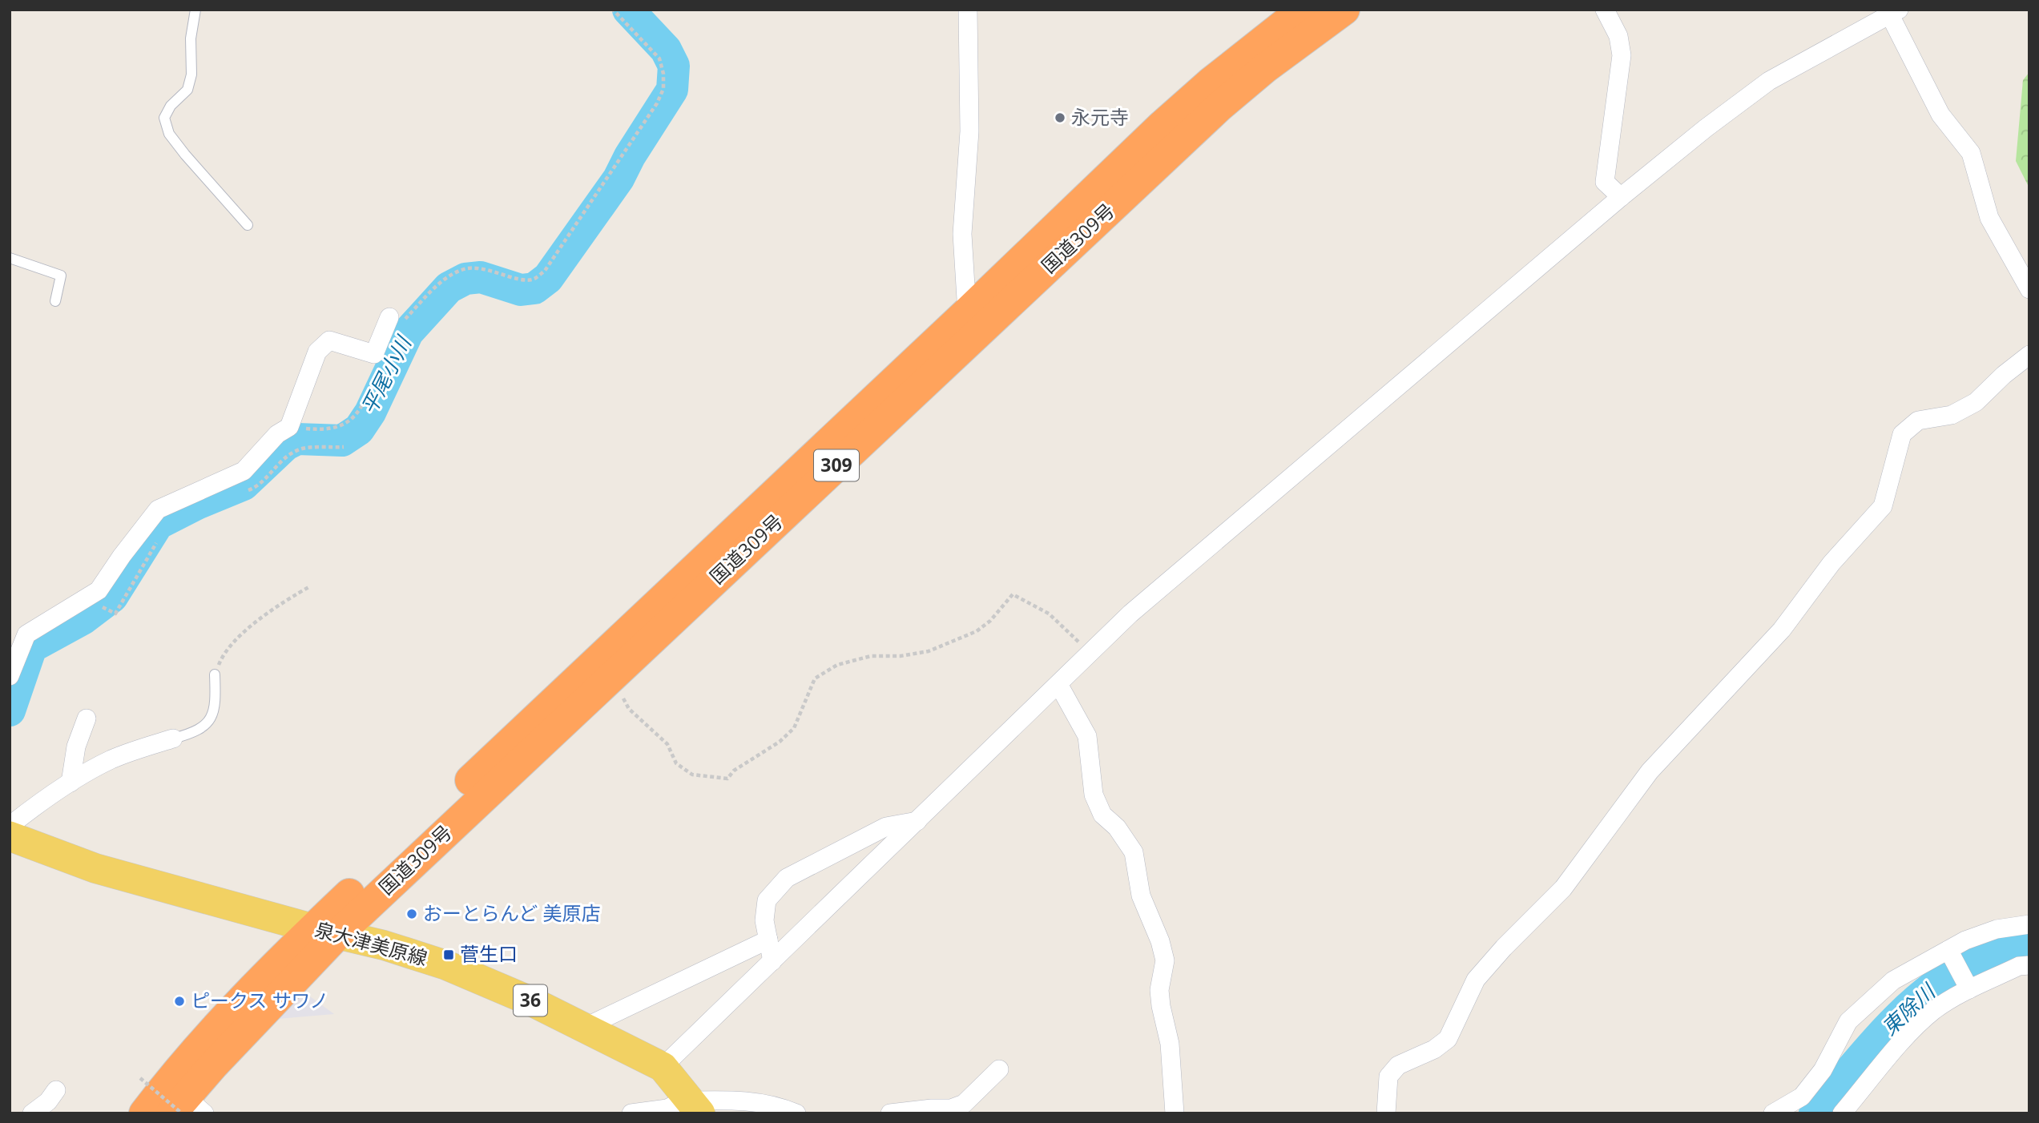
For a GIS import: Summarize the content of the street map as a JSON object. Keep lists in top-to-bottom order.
{
  "streets": {
    "highway": ["国道309号", "309"],
    "main road": ["泉大津美原線", "36"]
  },
  "crossings": [
    ["国道309号", "泉大津美原線"]
  ],
  "water": ["平尾小川", "東除川"],
  "places": {
    "other": ["永元寺", "おーとらんど 美原店", "ピークス サワノ"],
    "transit": ["菅生口"]
  }
}
